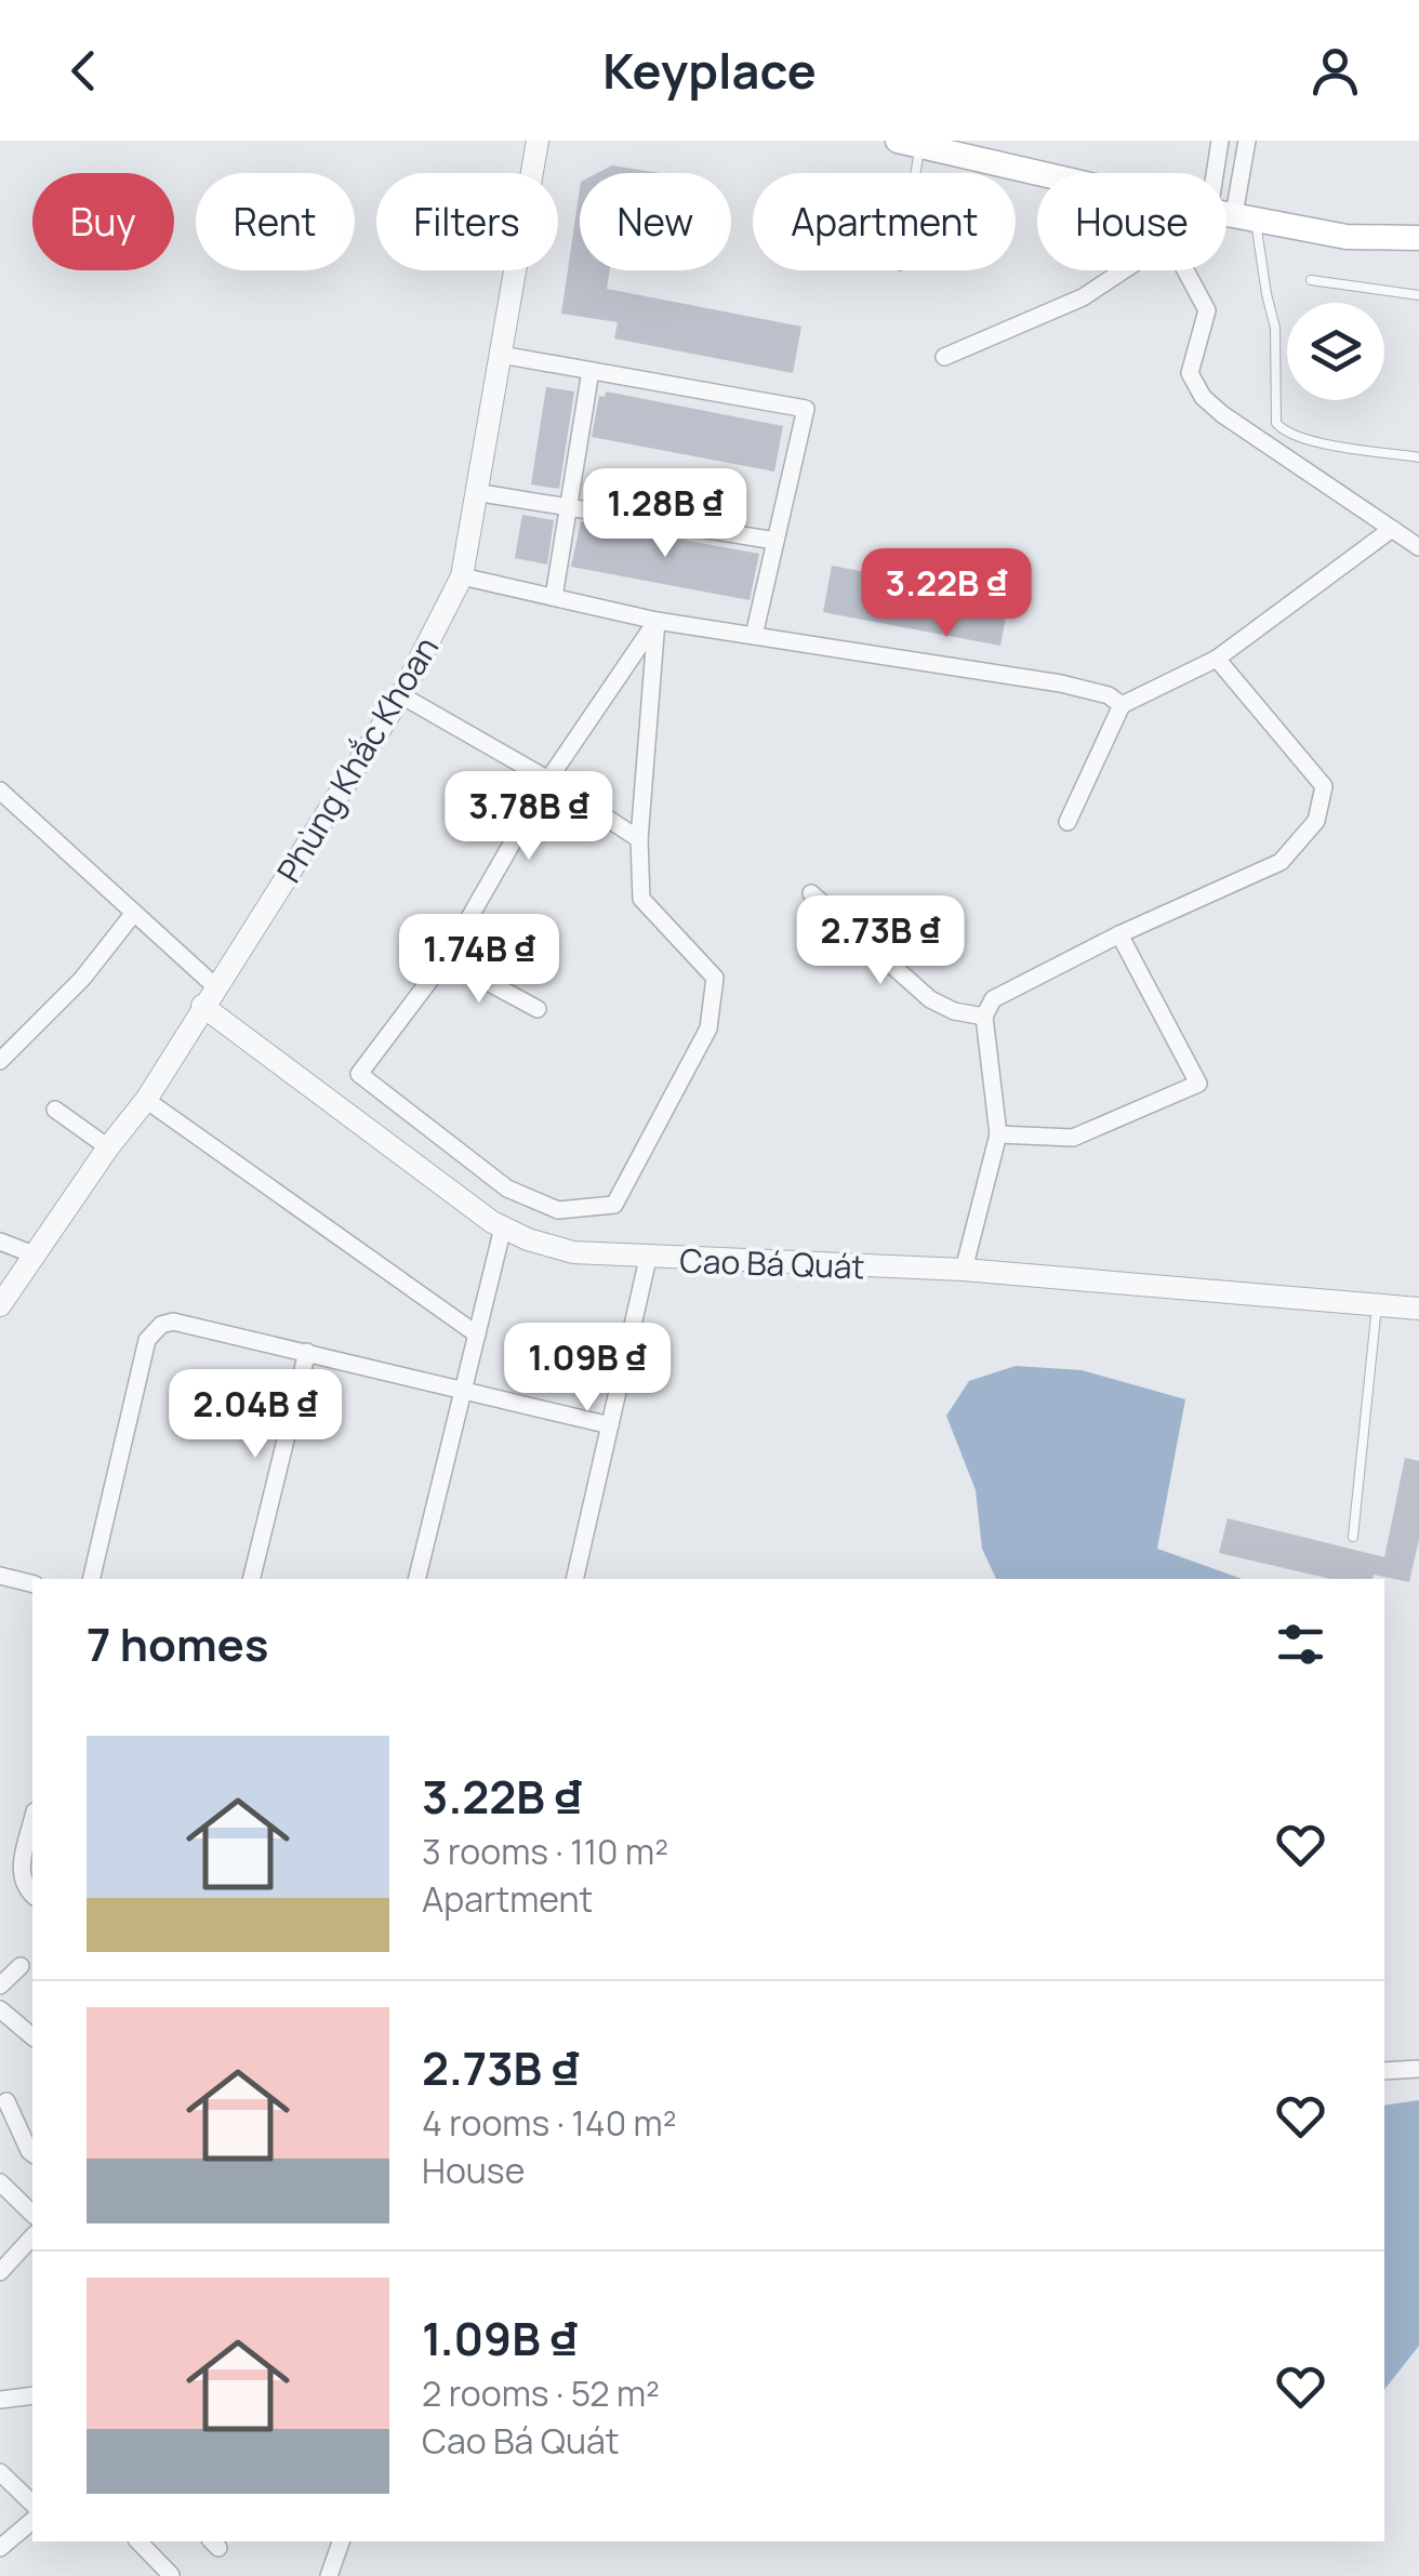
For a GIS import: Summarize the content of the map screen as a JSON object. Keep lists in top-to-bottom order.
{
  "streets": {
    "street": ["Phùng Khắc Khoan", "Cao Bá Quát"]
  },
  "crossings": [
    ["Phùng Khắc Khoan", "Cao Bá Quát"]
  ],
  "page": {
    "header": "Keyplace",
    "chip": [
      "Buy",
      "Rent",
      "Filters",
      "New",
      "Apartment",
      "House"
    ],
    "price": [
      "1.28B ₫",
      "3.22B ₫",
      "3.78B ₫",
      "2.73B ₫",
      "1.74B ₫",
      "1.09B ₫",
      "2.04B ₫"
    ],
    "heading": "7 homes",
    "list": [
      {
        "name": "3.22B ₫",
        "note": "3 rooms · 110 m² · Apartment"
      },
      {
        "name": "2.73B ₫",
        "note": "4 rooms · 140 m² · House"
      },
      {
        "name": "1.09B ₫",
        "note": "2 rooms · 52 m² · Cao Bá Quát"
      }
    ]
  }
}
